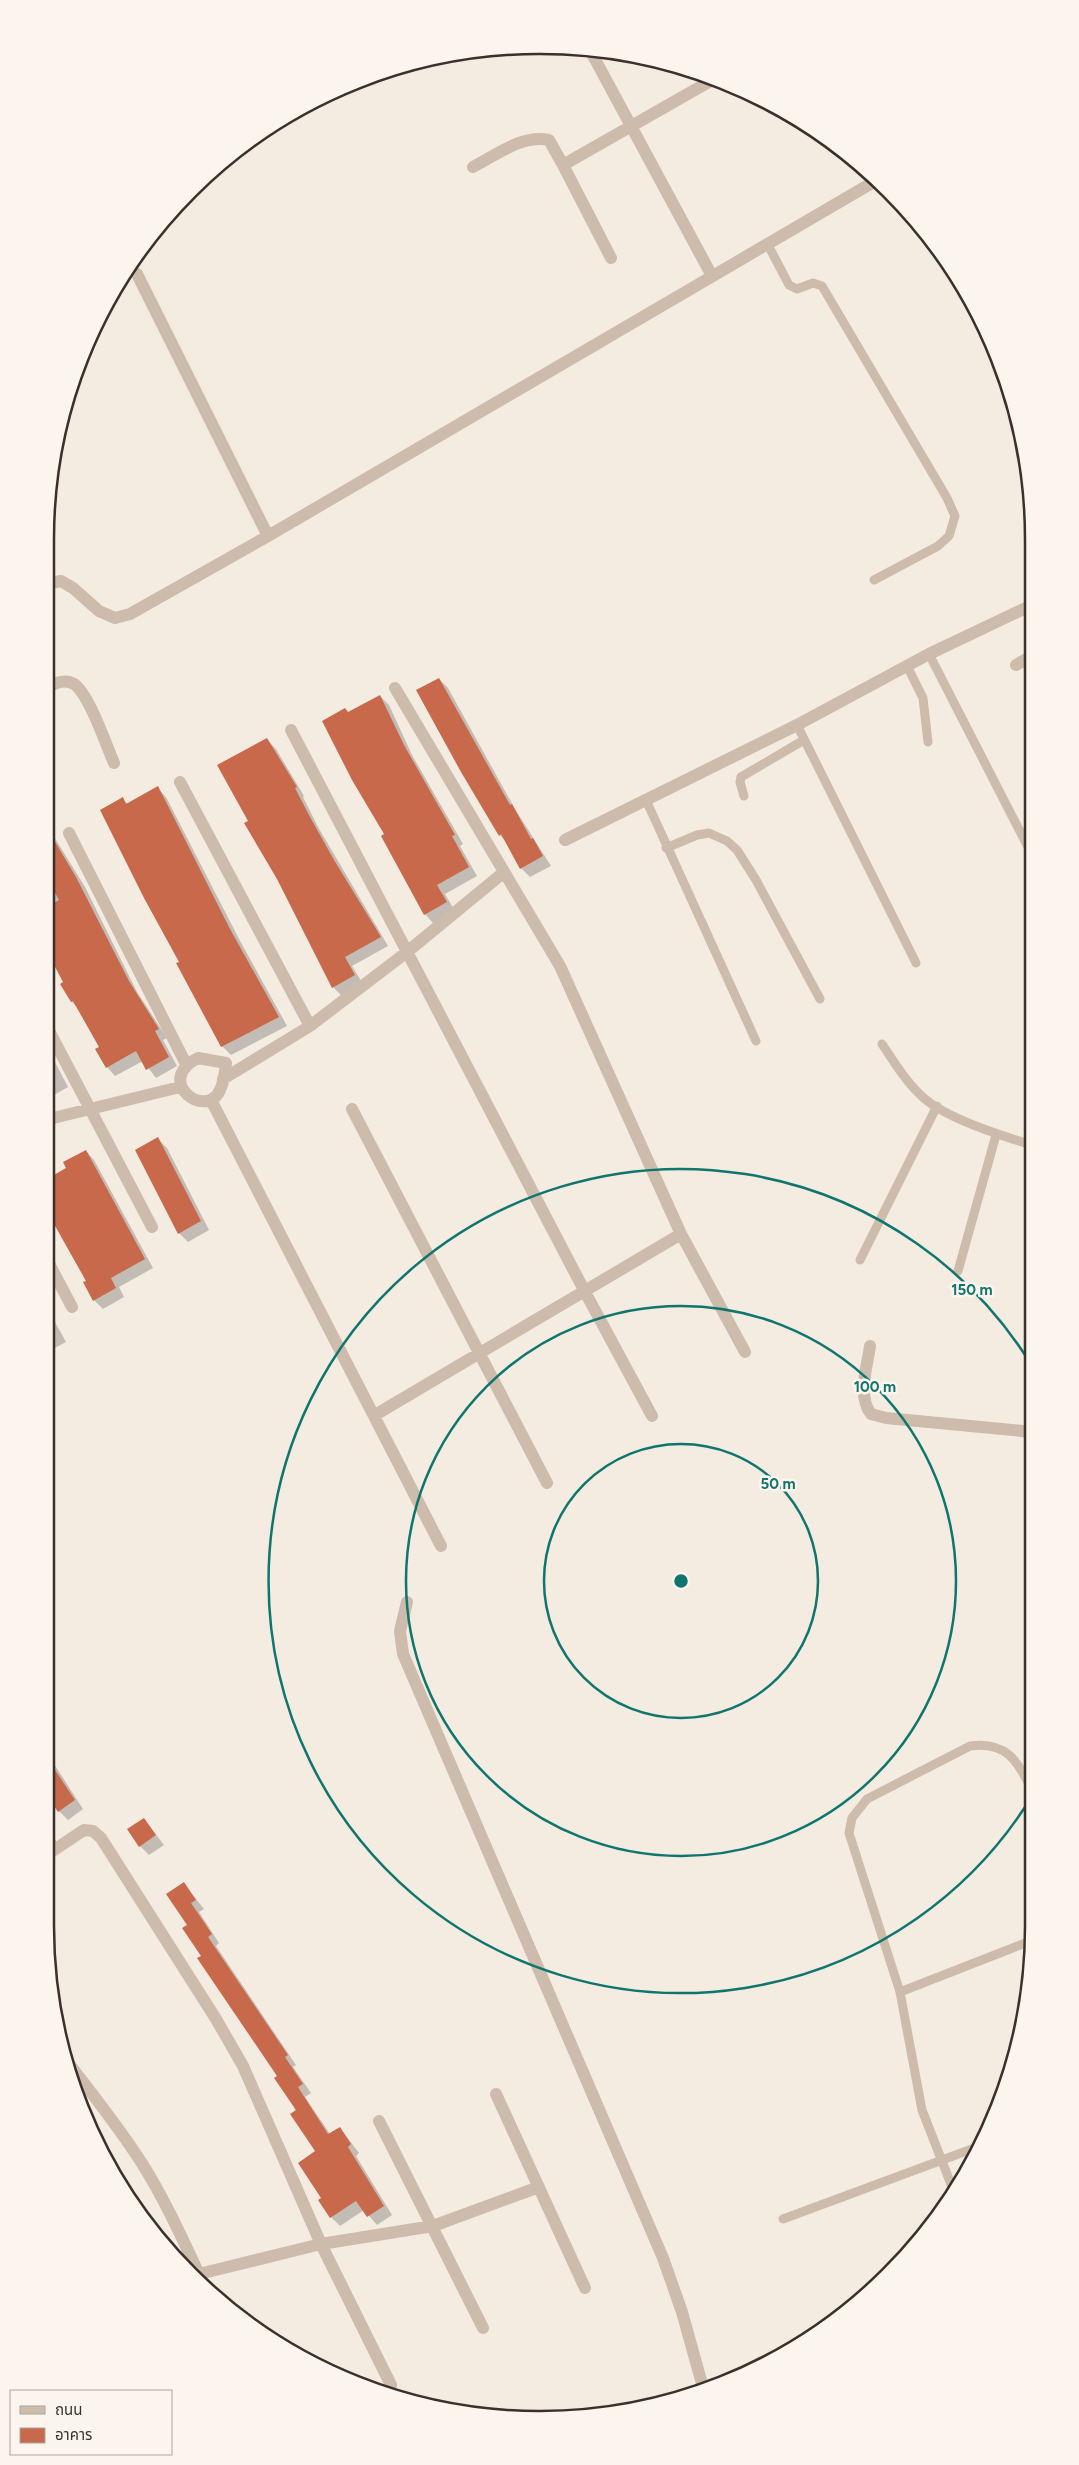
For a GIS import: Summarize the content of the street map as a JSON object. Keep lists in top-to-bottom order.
{
  "legend": ["ถนน", "อาคาร"],
  "rings": ["150 m", "100 m", "50 m"]
}
